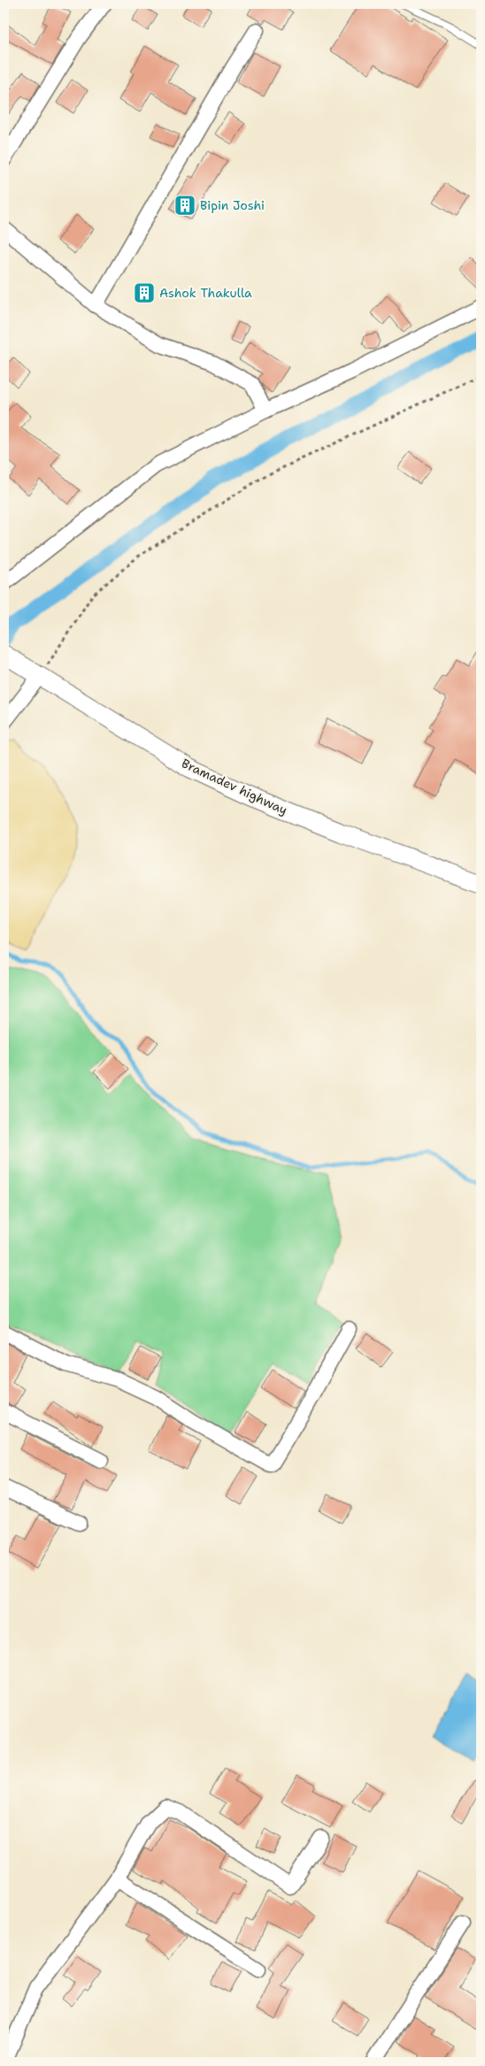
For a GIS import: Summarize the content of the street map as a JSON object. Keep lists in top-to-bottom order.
{
  "streets": {
    "street": ["Bramadev highway"]
  },
  "places": {
    "building": ["Bipin Joshi", "Ashok Thakulla"]
  }
}
